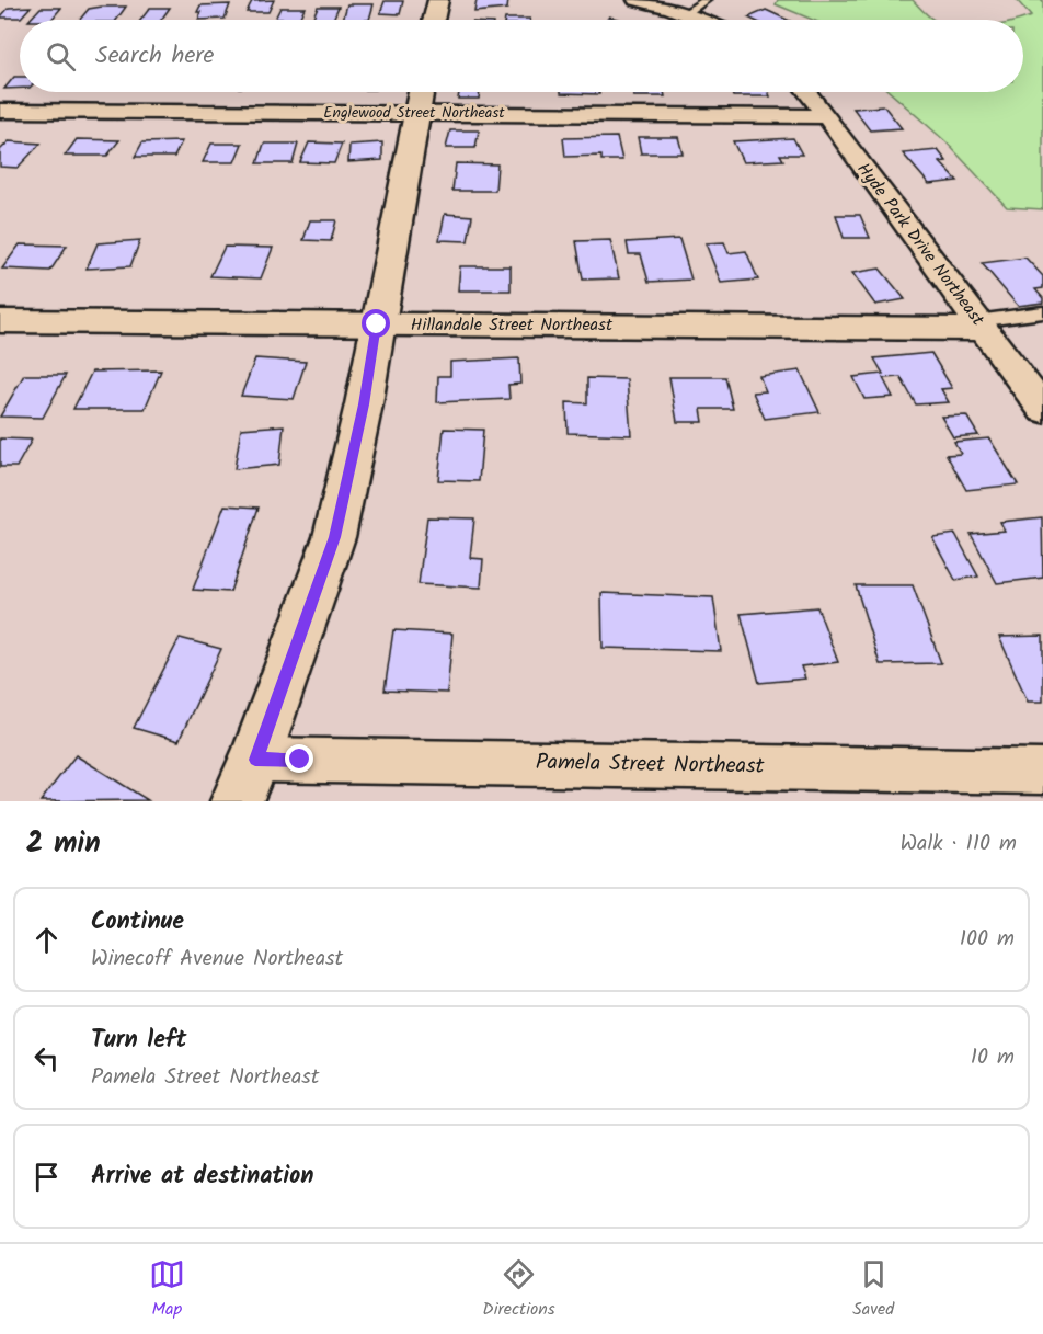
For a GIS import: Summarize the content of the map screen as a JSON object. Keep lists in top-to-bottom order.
{
  "streets": {
    "street": [
      "Englewood Street Northeast",
      "Hyde Park Drive Northeast",
      "Hillandale Street Northeast",
      "Pamela Street Northeast"
    ]
  },
  "crossings": [
    ["Englewood Street Northeast", "Hyde Park Drive Northeast"],
    ["Hyde Park Drive Northeast", "Hillandale Street Northeast"]
  ],
  "page": {
    "search": "Search here",
    "heading": ["2 min", "Walk · 110 m"],
    "list": [
      ["Continue", "Winecoff Avenue Northeast", "100 m"],
      ["Turn left", "Pamela Street Northeast", "10 m"],
      "Arrive at destination"
    ],
    "nav": ["Map", "Directions", "Saved"]
  }
}
